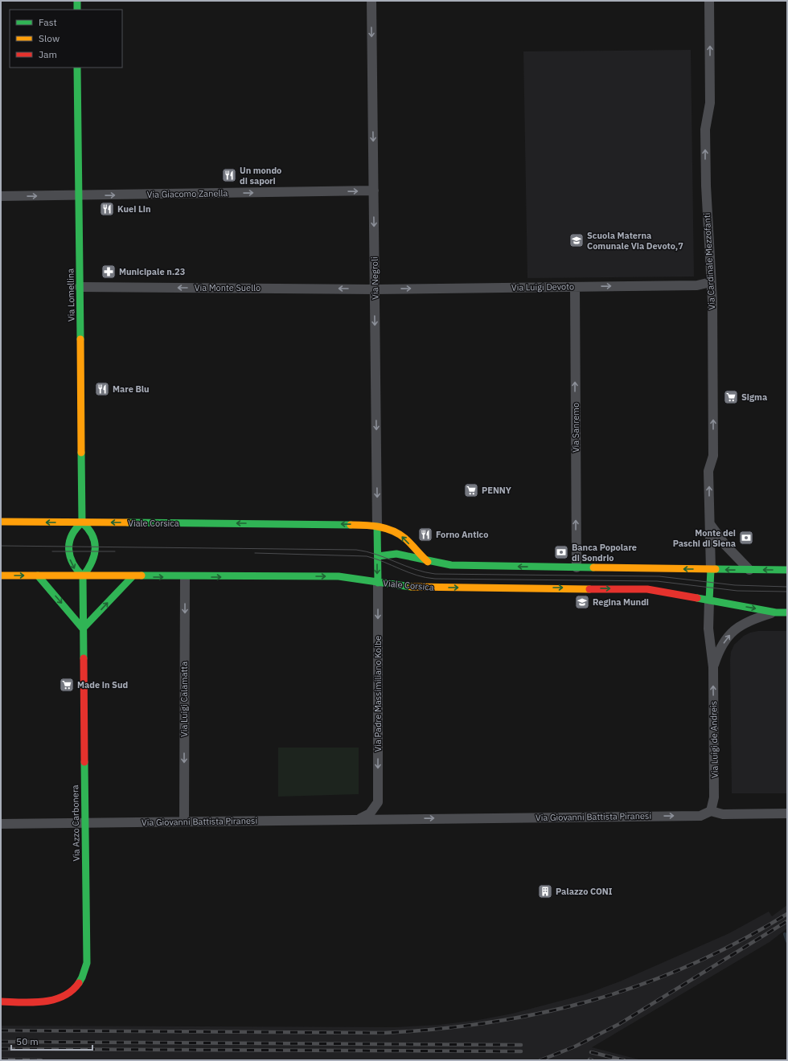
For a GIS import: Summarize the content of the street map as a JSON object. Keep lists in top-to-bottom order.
{
  "streets": {
    "main road": [
      "Via Negroli",
      "Via Lomellina",
      "Viale Corsica",
      "Via Padre Massimiliano Kolbe",
      "Via Azzo Carbonera"
    ],
    "street": [
      "Via Giacomo Zanella",
      "Via Cardinale Mezzofanti",
      "Via Luigi Devoto",
      "Via Monte Suello",
      "Via Sanremo",
      "Via Luigi Calamatta",
      "Via Luigi de Andreis",
      "Via Giovanni Battista Piranesi"
    ]
  },
  "crossings": [
    ["Via Giacomo Zanella", "Via Negroli"],
    ["Via Giacomo Zanella", "Via Lomellina"],
    ["Via Cardinale Mezzofanti", "Via Luigi Devoto"],
    ["Via Negroli", "Via Luigi Devoto"],
    ["Via Negroli", "Via Monte Suello"],
    ["Via Negroli", "Viale Corsica"],
    ["Via Negroli", "Via Padre Massimiliano Kolbe"],
    ["Via Luigi Devoto", "Via Monte Suello"],
    ["Via Luigi Devoto", "Via Sanremo"],
    ["Via Monte Suello", "Via Lomellina"],
    ["Via Lomellina", "Viale Corsica"],
    ["Viale Corsica", "Via Padre Massimiliano Kolbe"],
    ["Viale Corsica", "Via Luigi Calamatta"],
    ["Viale Corsica", "Via Azzo Carbonera"],
    ["Via Padre Massimiliano Kolbe", "Via Giovanni Battista Piranesi"],
    ["Via Luigi Calamatta", "Via Giovanni Battista Piranesi"],
    ["Via Luigi de Andreis", "Via Giovanni Battista Piranesi"],
    ["Via Giovanni Battista Piranesi", "Via Azzo Carbonera"]
  ],
  "one_way": [
    "Via Giacomo Zanella",
    "Via Cardinale Mezzofanti",
    "Via Negroli",
    "Via Luigi Devoto",
    "Via Monte Suello",
    "Via Sanremo",
    "Via Padre Massimiliano Kolbe",
    "Via Luigi Calamatta",
    "Via Luigi de Andreis",
    "Via Giovanni Battista Piranesi"
  ],
  "places": {
    "restaurant": [
      "Un mondo di sapori",
      "Kuei Lin",
      "Mare Blu",
      "Forno Antico"
    ],
    "school or university": ["Scuola Materna Comunale Via Devoto,7", "Regina Mundi"],
    "pharmacy": ["Municipale n.23"],
    "supermarket": ["Sigma", "PENNY", "Made in Sud"],
    "bank": ["Monte dei Paschi di Siena", "Banca Popolare di Sondrio"],
    "building": ["Palazzo CONI"]
  },
  "legend": ["Fast", "Slow", "Jam"],
  "scale_bar": "50 m"
}
